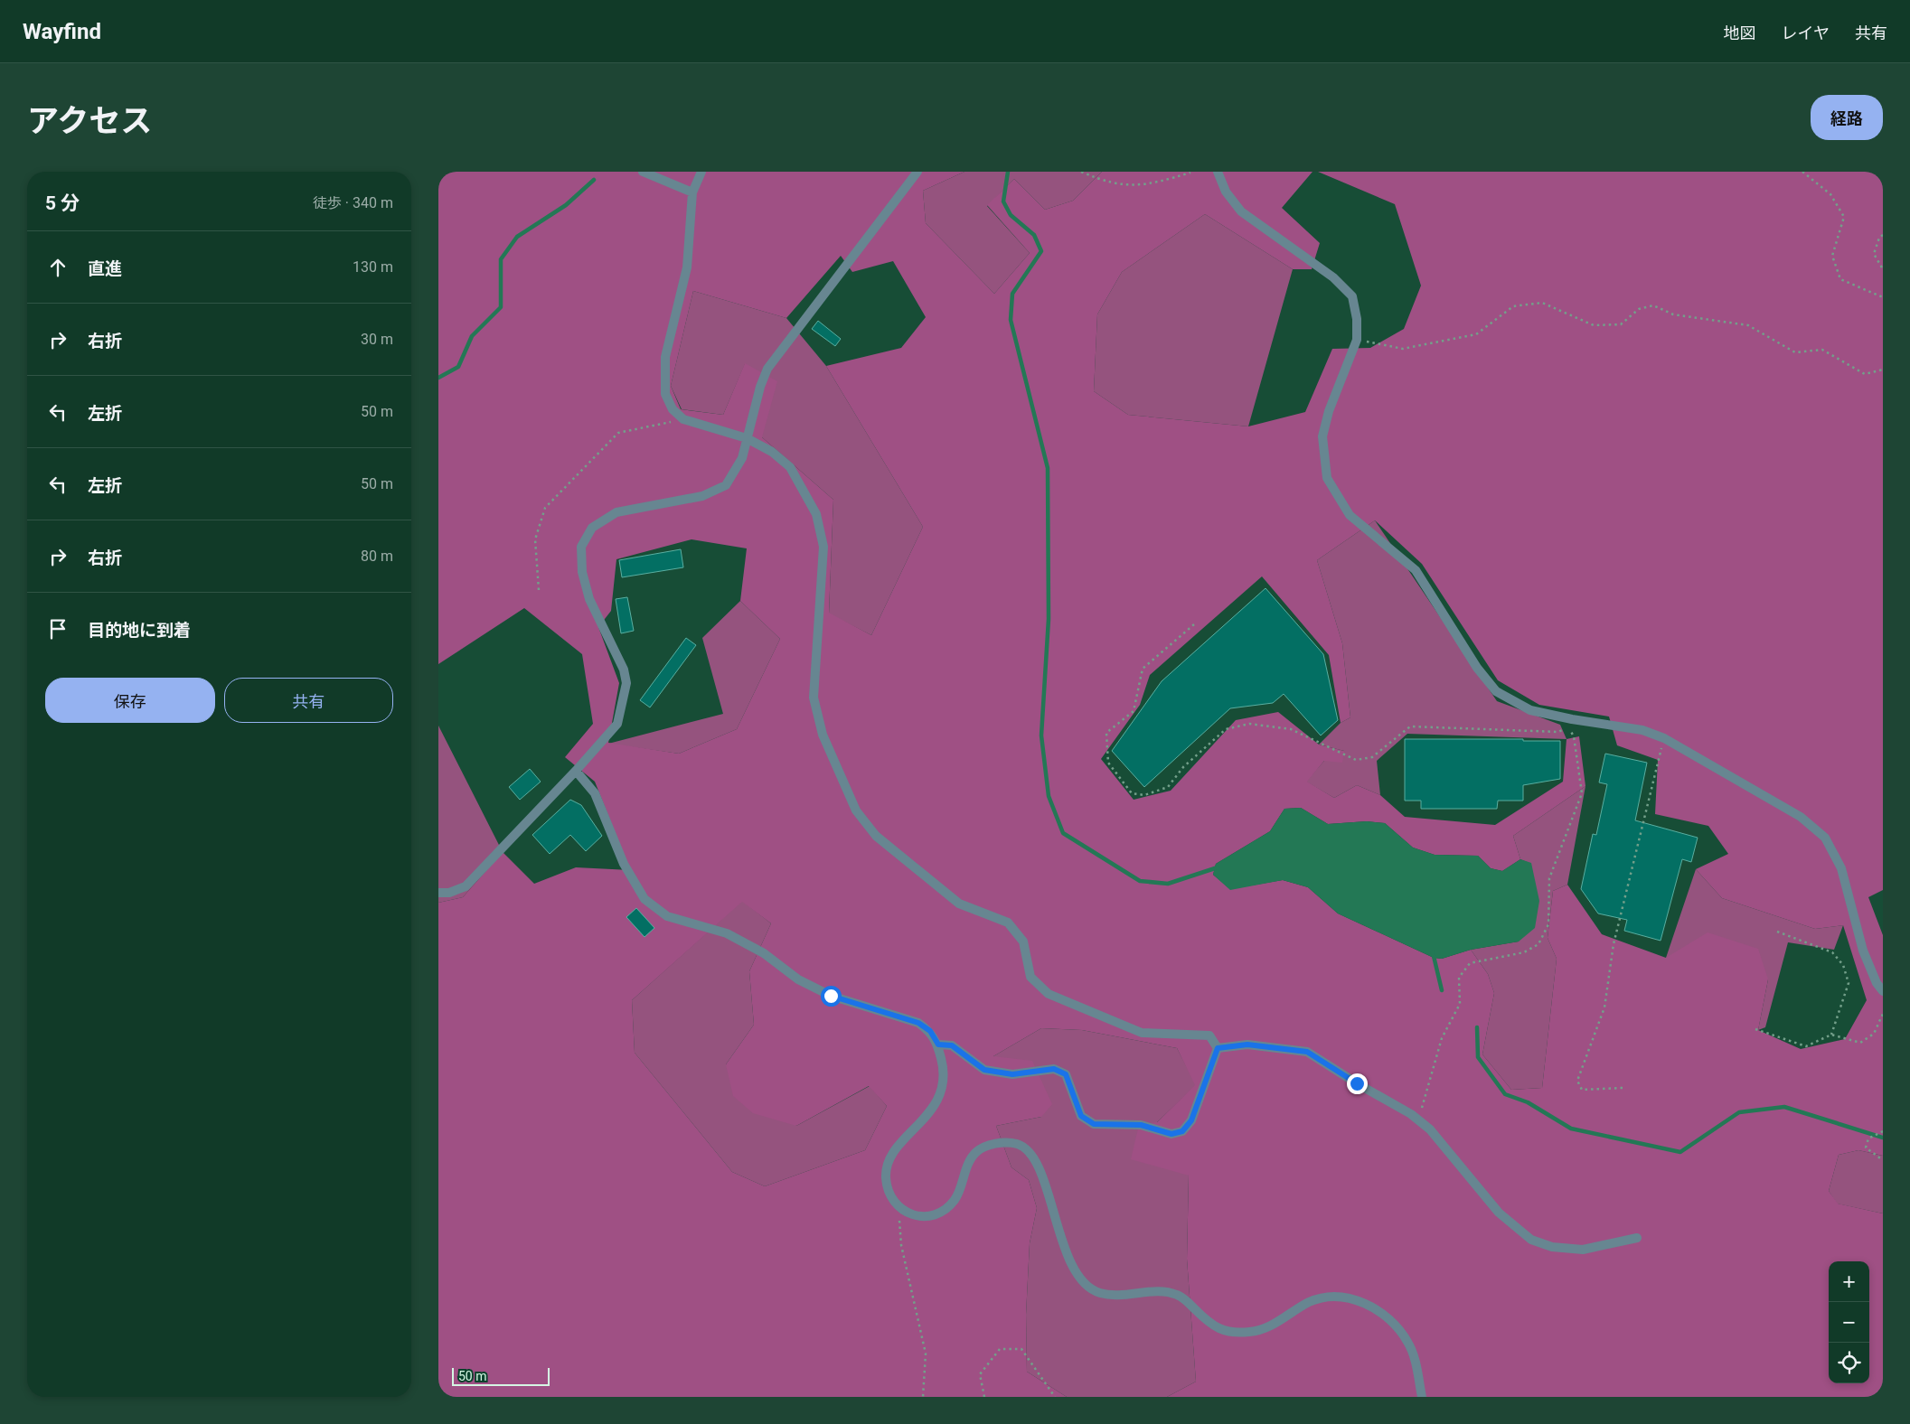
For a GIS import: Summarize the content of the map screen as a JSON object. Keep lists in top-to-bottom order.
{
  "scale_bar": "50 m",
  "page": {
    "header": "Wayfind",
    "nav": ["地図", "レイヤ", "共有"],
    "title": "アクセス",
    "buttons": [
      "経路",
      ["保存", "共有"]
    ],
    "heading": ["5 分", "徒歩 · 340 m"],
    "list": [
      ["直進", "130 m"],
      ["右折", "30 m"],
      ["左折", "50 m"],
      ["左折", "50 m"],
      ["右折", "80 m"],
      "目的地に到着"
    ],
    "map_buttons": ["+", "−"],
    "scale": "50 m"
  }
}
